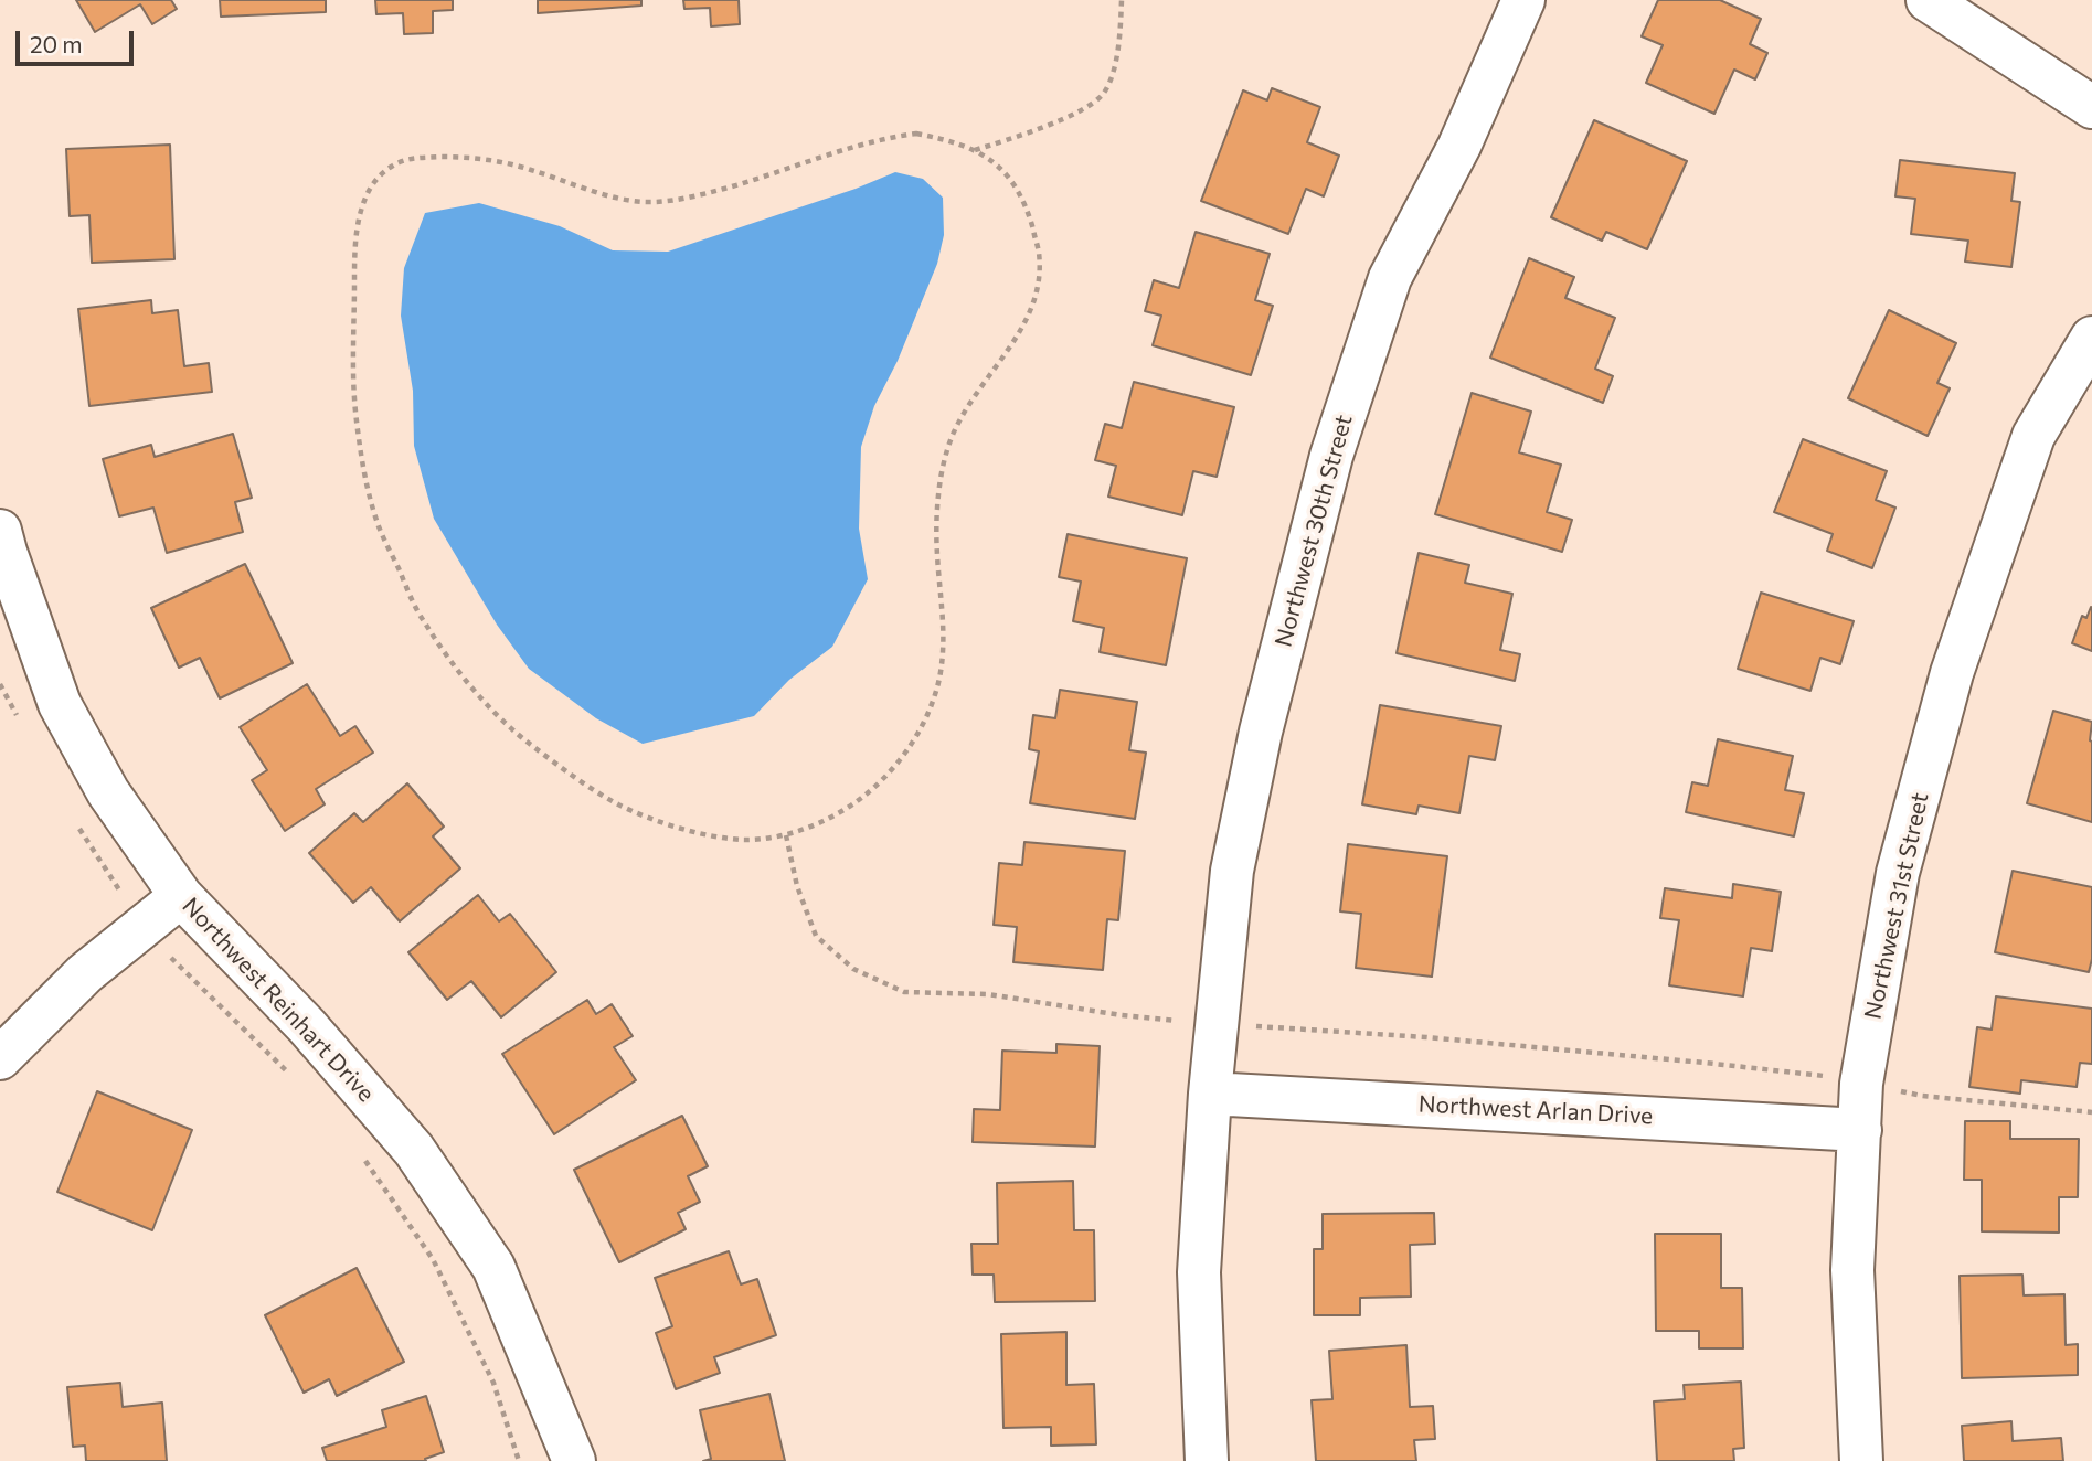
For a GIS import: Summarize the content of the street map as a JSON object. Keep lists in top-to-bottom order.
{
  "streets": {
    "street": [
      "Northwest 30th Street",
      "Northwest 31st Street",
      "Northwest Reinhart Drive",
      "Northwest Arlan Drive"
    ]
  },
  "crossings": [
    ["Northwest 30th Street", "Northwest Arlan Drive"],
    ["Northwest 31st Street", "Northwest Arlan Drive"]
  ],
  "scale_bar": "20 m"
}
